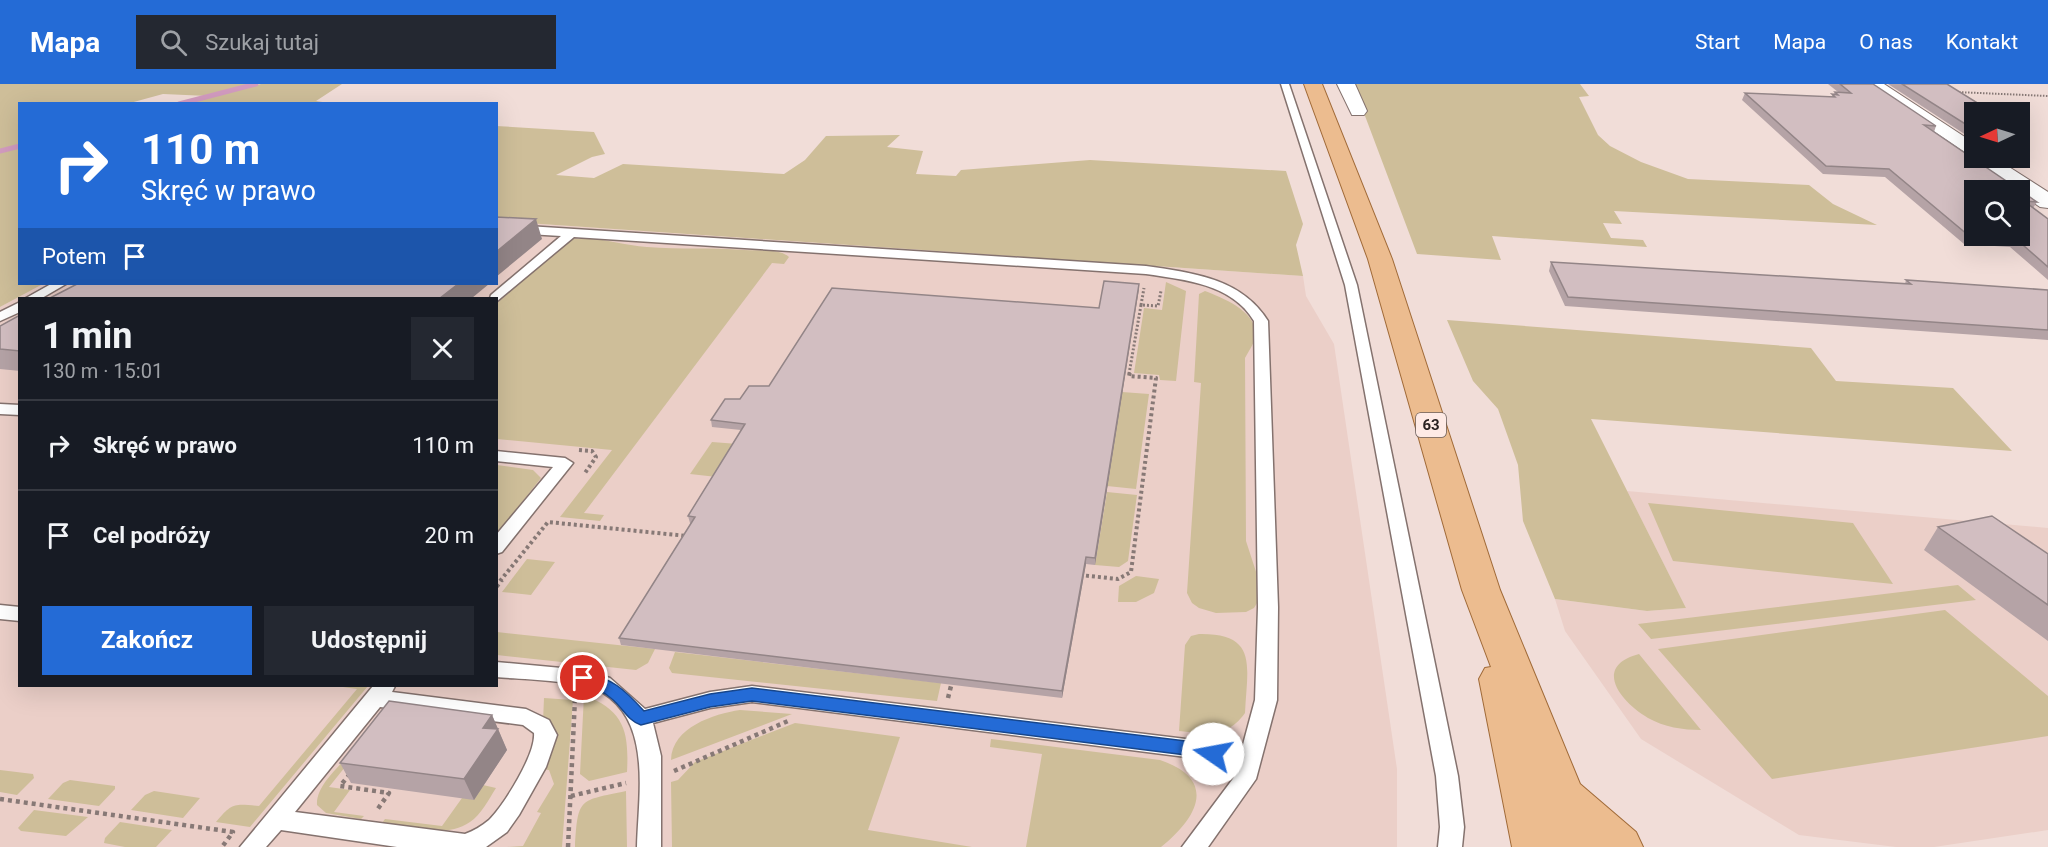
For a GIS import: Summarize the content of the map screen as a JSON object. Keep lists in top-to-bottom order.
{
  "streets": {
    "main road": ["63"]
  },
  "north": "left",
  "page": {
    "header": "Mapa",
    "search": "Szukaj tutaj",
    "nav": [
      "Start",
      "Mapa",
      "O nas",
      "Kontakt"
    ],
    "turn": ["110 m", "Skręć w prawo"],
    "then": "Potem",
    "heading": ["1 min", "130 m · 15:01"],
    "list": [
      {
        "name": "Skręć w prawo",
        "value": "110 m"
      },
      {
        "name": "Cel podróży",
        "value": "20 m"
      }
    ],
    "buttons": ["Zakończ", "Udostępnij"]
  }
}
